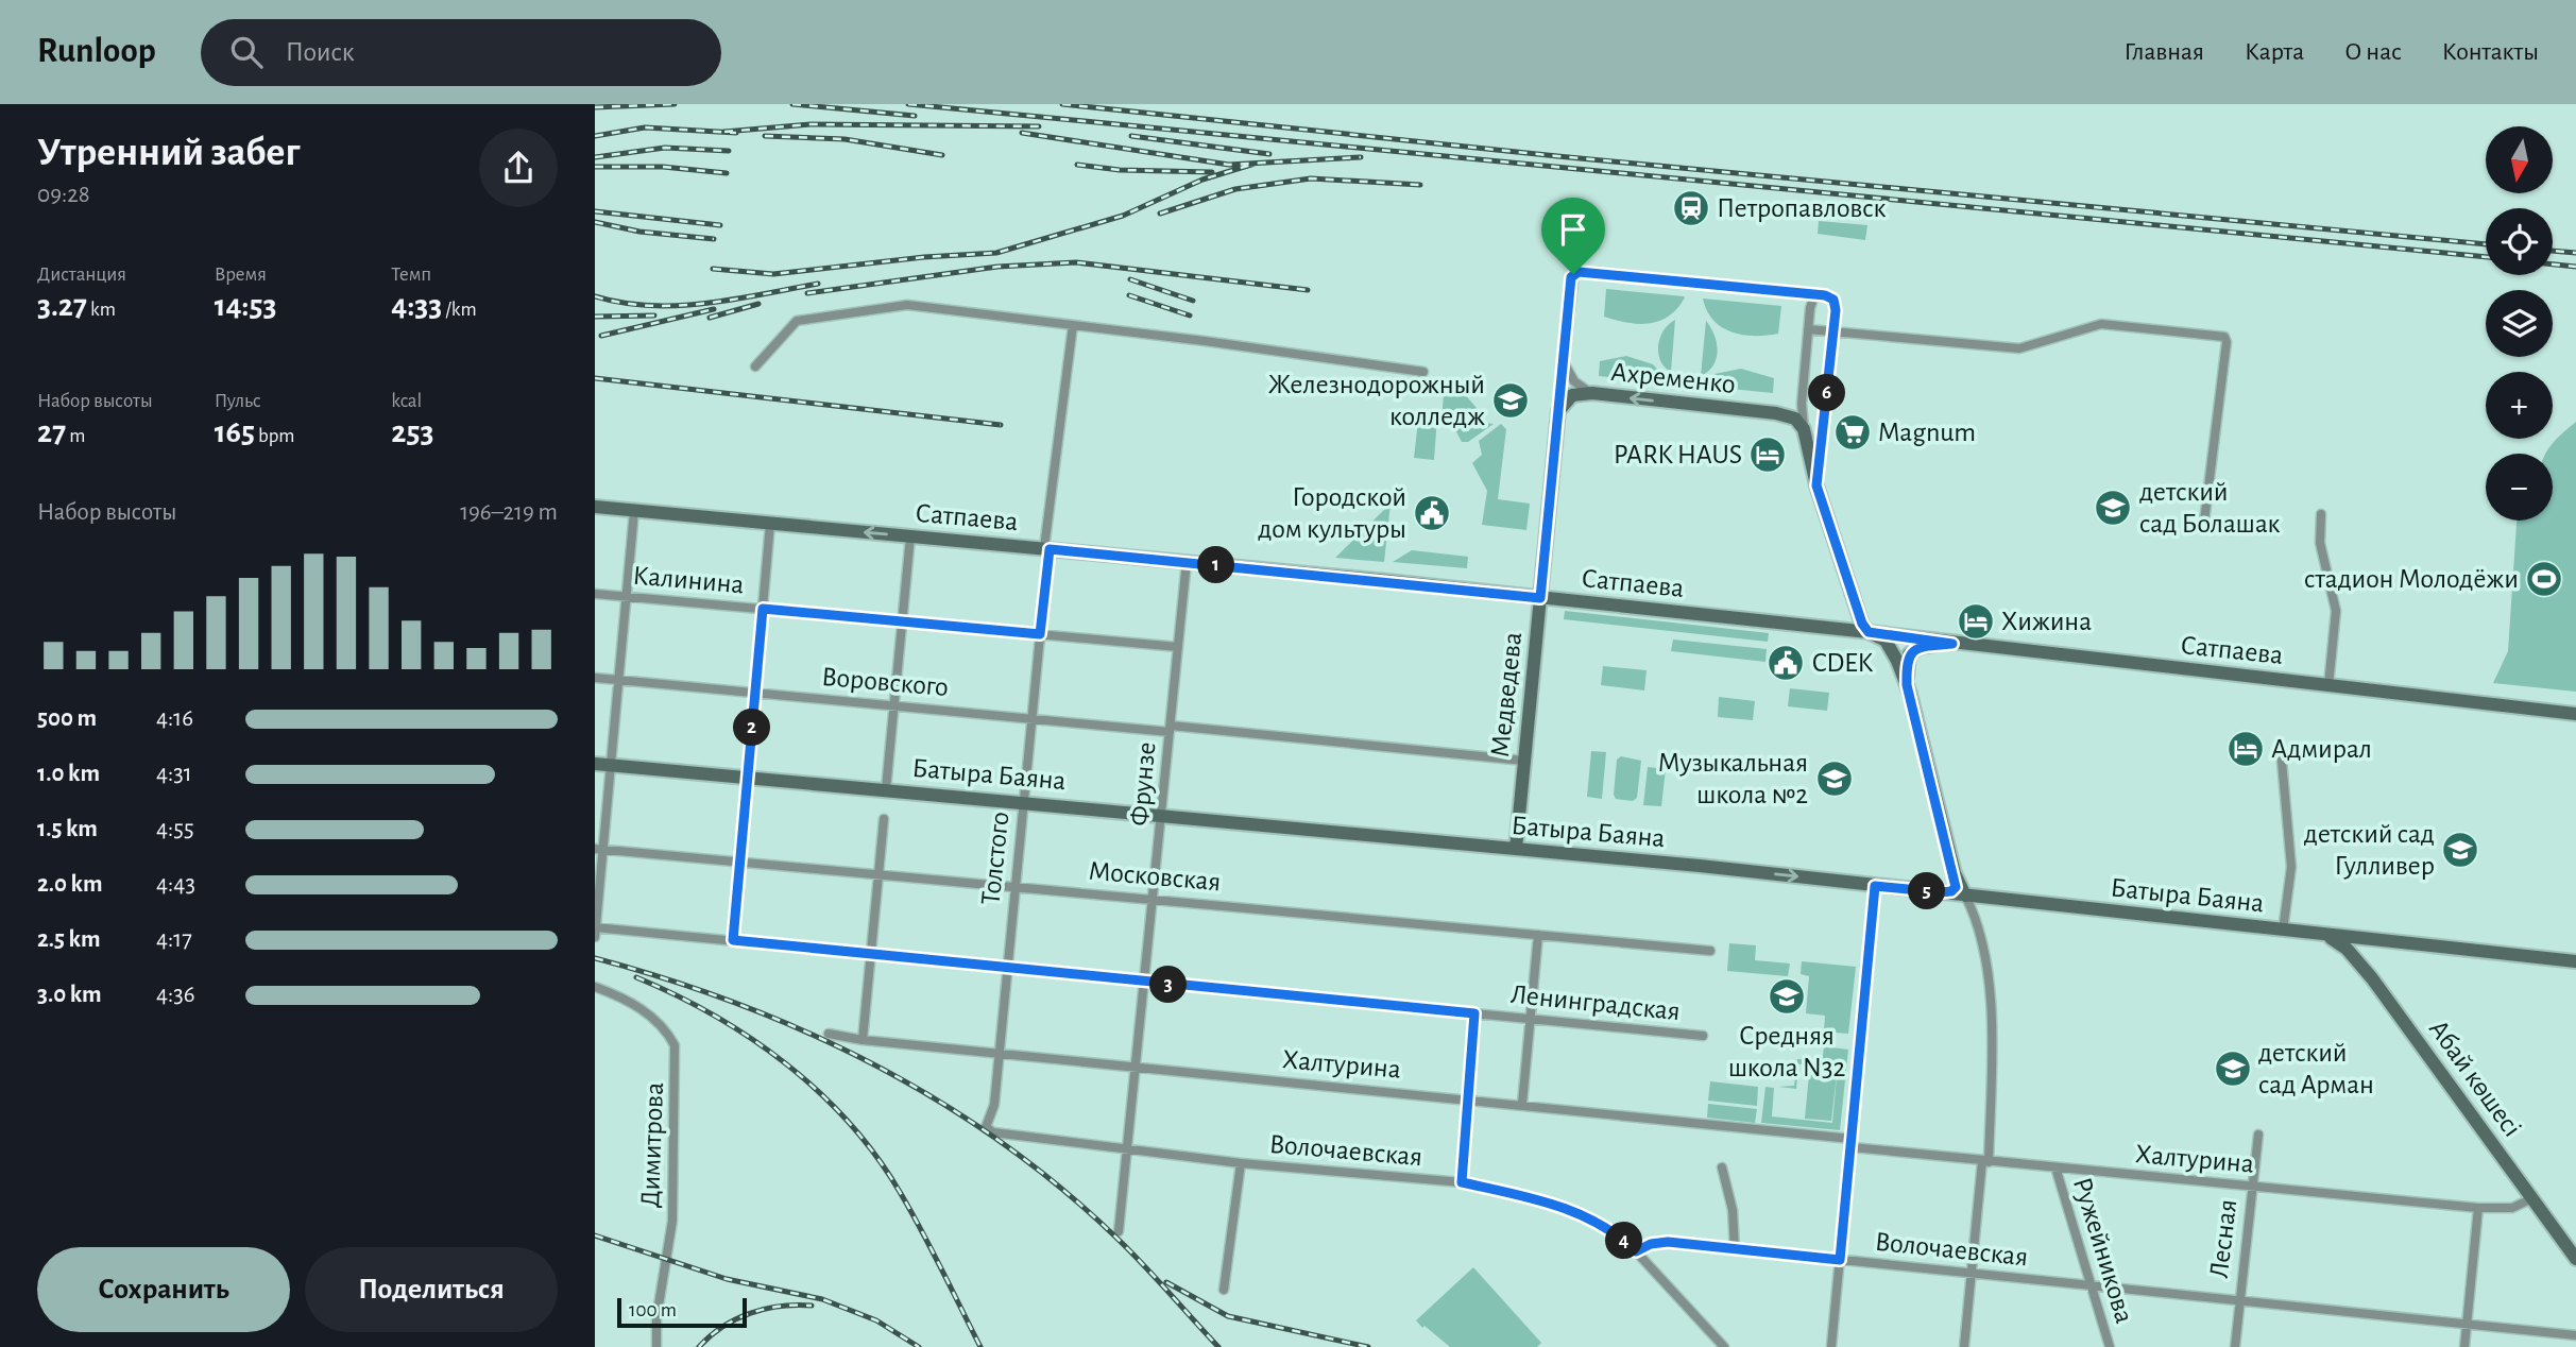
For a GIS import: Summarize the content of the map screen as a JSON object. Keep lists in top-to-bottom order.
{
  "streets": {
    "street": [
      "Ахременко",
      "Сатпаева",
      "Калинина",
      "Воровского",
      "Медведева",
      "Батыра Баяна",
      "Фрунзе",
      "Толстого",
      "Московская",
      "Ленинградская",
      "Халтурина",
      "Абай көшесі",
      "Димитрова",
      "Волочаевская",
      "Лесная",
      "Ружейникова"
    ]
  },
  "crossings": [
    ["Ахременко", "Медведева"],
    ["Сатпаева", "Медведева"],
    ["Сатпаева", "Фрунзе"],
    ["Сатпаева", "Толстого"],
    ["Калинина", "Фрунзе"],
    ["Калинина", "Толстого"],
    ["Воровского", "Медведева"],
    ["Воровского", "Фрунзе"],
    ["Воровского", "Толстого"],
    ["Медведева", "Батыра Баяна"],
    ["Батыра Баяна", "Фрунзе"],
    ["Батыра Баяна", "Толстого"],
    ["Батыра Баяна", "Абай көшесі"],
    ["Фрунзе", "Московская"],
    ["Фрунзе", "Ленинградская"],
    ["Фрунзе", "Халтурина"],
    ["Фрунзе", "Волочаевская"],
    ["Толстого", "Московская"],
    ["Толстого", "Ленинградская"],
    ["Толстого", "Халтурина"],
    ["Толстого", "Волочаевская"],
    ["Халтурина", "Абай көшесі"],
    ["Халтурина", "Лесная"],
    ["Халтурина", "Ружейникова"],
    ["Волочаевская", "Лесная"],
    ["Волочаевская", "Ружейникова"]
  ],
  "one_way": ["Ахременко"],
  "places": {
    "station": ["Петропавловск"],
    "school or university": [
      "Железнодорожный колледж",
      "детский сад Болашак",
      "Музыкальная школа №2",
      "детский сад Гулливер",
      "Средняя школа N32",
      "детский сад Арман"
    ],
    "supermarket": ["Magnum"],
    "hotel": ["PARK HAUS", "Хижина", "Адмирал"],
    "public building": ["Городской дом культуры", "CDEK"],
    "sports": ["стадион Молодёжи"]
  },
  "scale_bar": "100 m",
  "north": "bottom",
  "page": {
    "header": "Runloop",
    "search": "Поиск",
    "nav": [
      "Главная",
      "Карта",
      "О нас",
      "Контакты"
    ],
    "heading": ["Утренний забег", "09:28"],
    "map_buttons": ["+", "−"],
    "stats": [
      ["Дистанция", "3.27 km"],
      ["Время", "14:53"],
      ["Темп", "4:33 /km"],
      ["Набор высоты", "27 m"],
      ["Пульс", "165 bpm"],
      ["kcal", "253"]
    ],
    "pins": [
      "6",
      "1",
      "2",
      "5",
      "3",
      "4"
    ],
    "chart": ["Набор высоты", "196–219 m"],
    "list": [
      {
        "name": "500 m",
        "note": "4:16"
      },
      {
        "name": "1.0 km",
        "note": "4:31"
      },
      {
        "name": "1.5 km",
        "note": "4:55"
      },
      {
        "name": "2.0 km",
        "note": "4:43"
      },
      {
        "name": "2.5 km",
        "note": "4:17"
      },
      {
        "name": "3.0 km",
        "note": "4:36"
      }
    ],
    "buttons": ["Сохранить", "Поделиться"],
    "scale": "100 m"
  }
}
